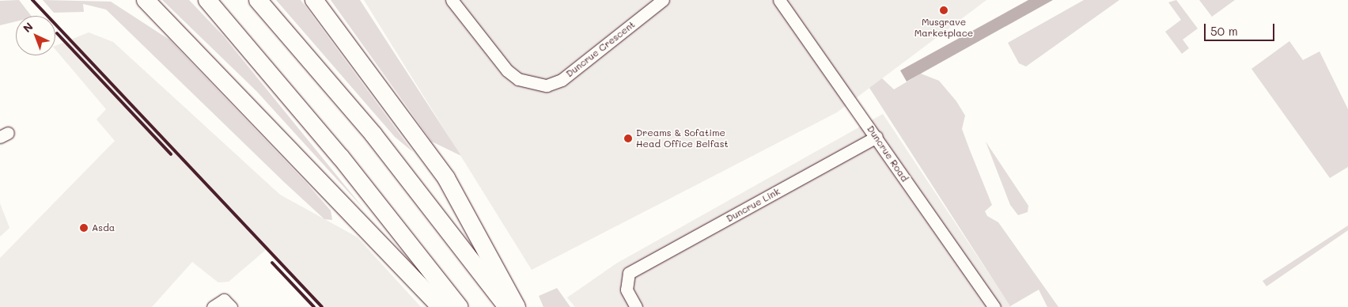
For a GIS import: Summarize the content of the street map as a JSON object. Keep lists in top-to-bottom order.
{
  "streets": {
    "street": ["Duncrue Crescent", "Duncrue Road", "Duncrue Link"]
  },
  "crossings": [
    ["Duncrue Road", "Duncrue Link"]
  ],
  "places": ["Musgrave Marketplace", "Dreams & Sofatime Head Office Belfast", "Asda"],
  "scale_bar": "50 m",
  "north": "top left"
}
